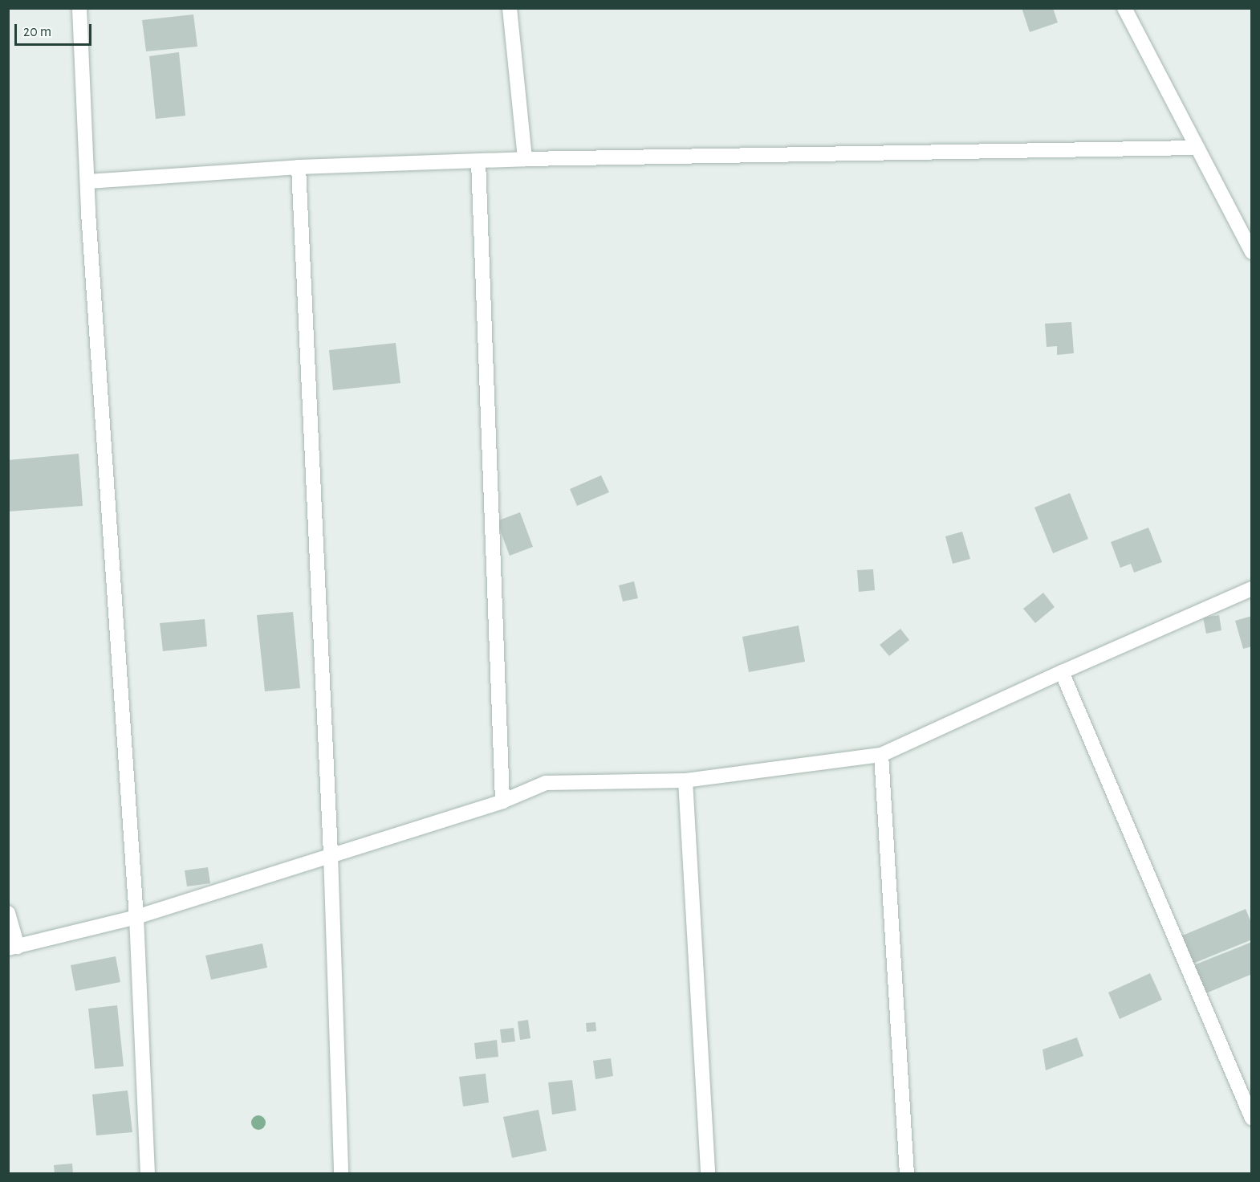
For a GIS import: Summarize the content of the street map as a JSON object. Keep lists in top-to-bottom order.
{
  "scale_bar": "20 m"
}
